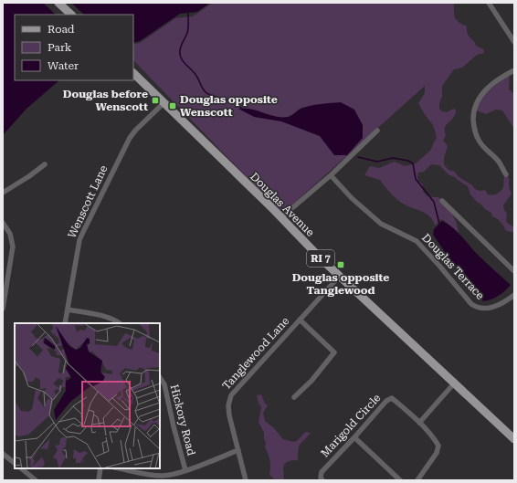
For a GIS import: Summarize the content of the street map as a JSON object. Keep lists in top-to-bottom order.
{
  "streets": {
    "main road": ["Douglas Avenue", "RI 7"],
    "street": [
      "Wenscott Lane",
      "Douglas Terrace",
      "Tanglewood Lane",
      "Hickory Road",
      "Marigold Circle"
    ]
  },
  "crossings": [
    ["Wenscott Lane", "Douglas Avenue"],
    ["Douglas Avenue", "Tanglewood Lane"]
  ],
  "places": {
    "transit": ["Douglas before Wenscott", "Douglas opposite Wenscott", "Douglas opposite Tanglewood"]
  },
  "legend": ["Road", "Park", "Water"]
}
